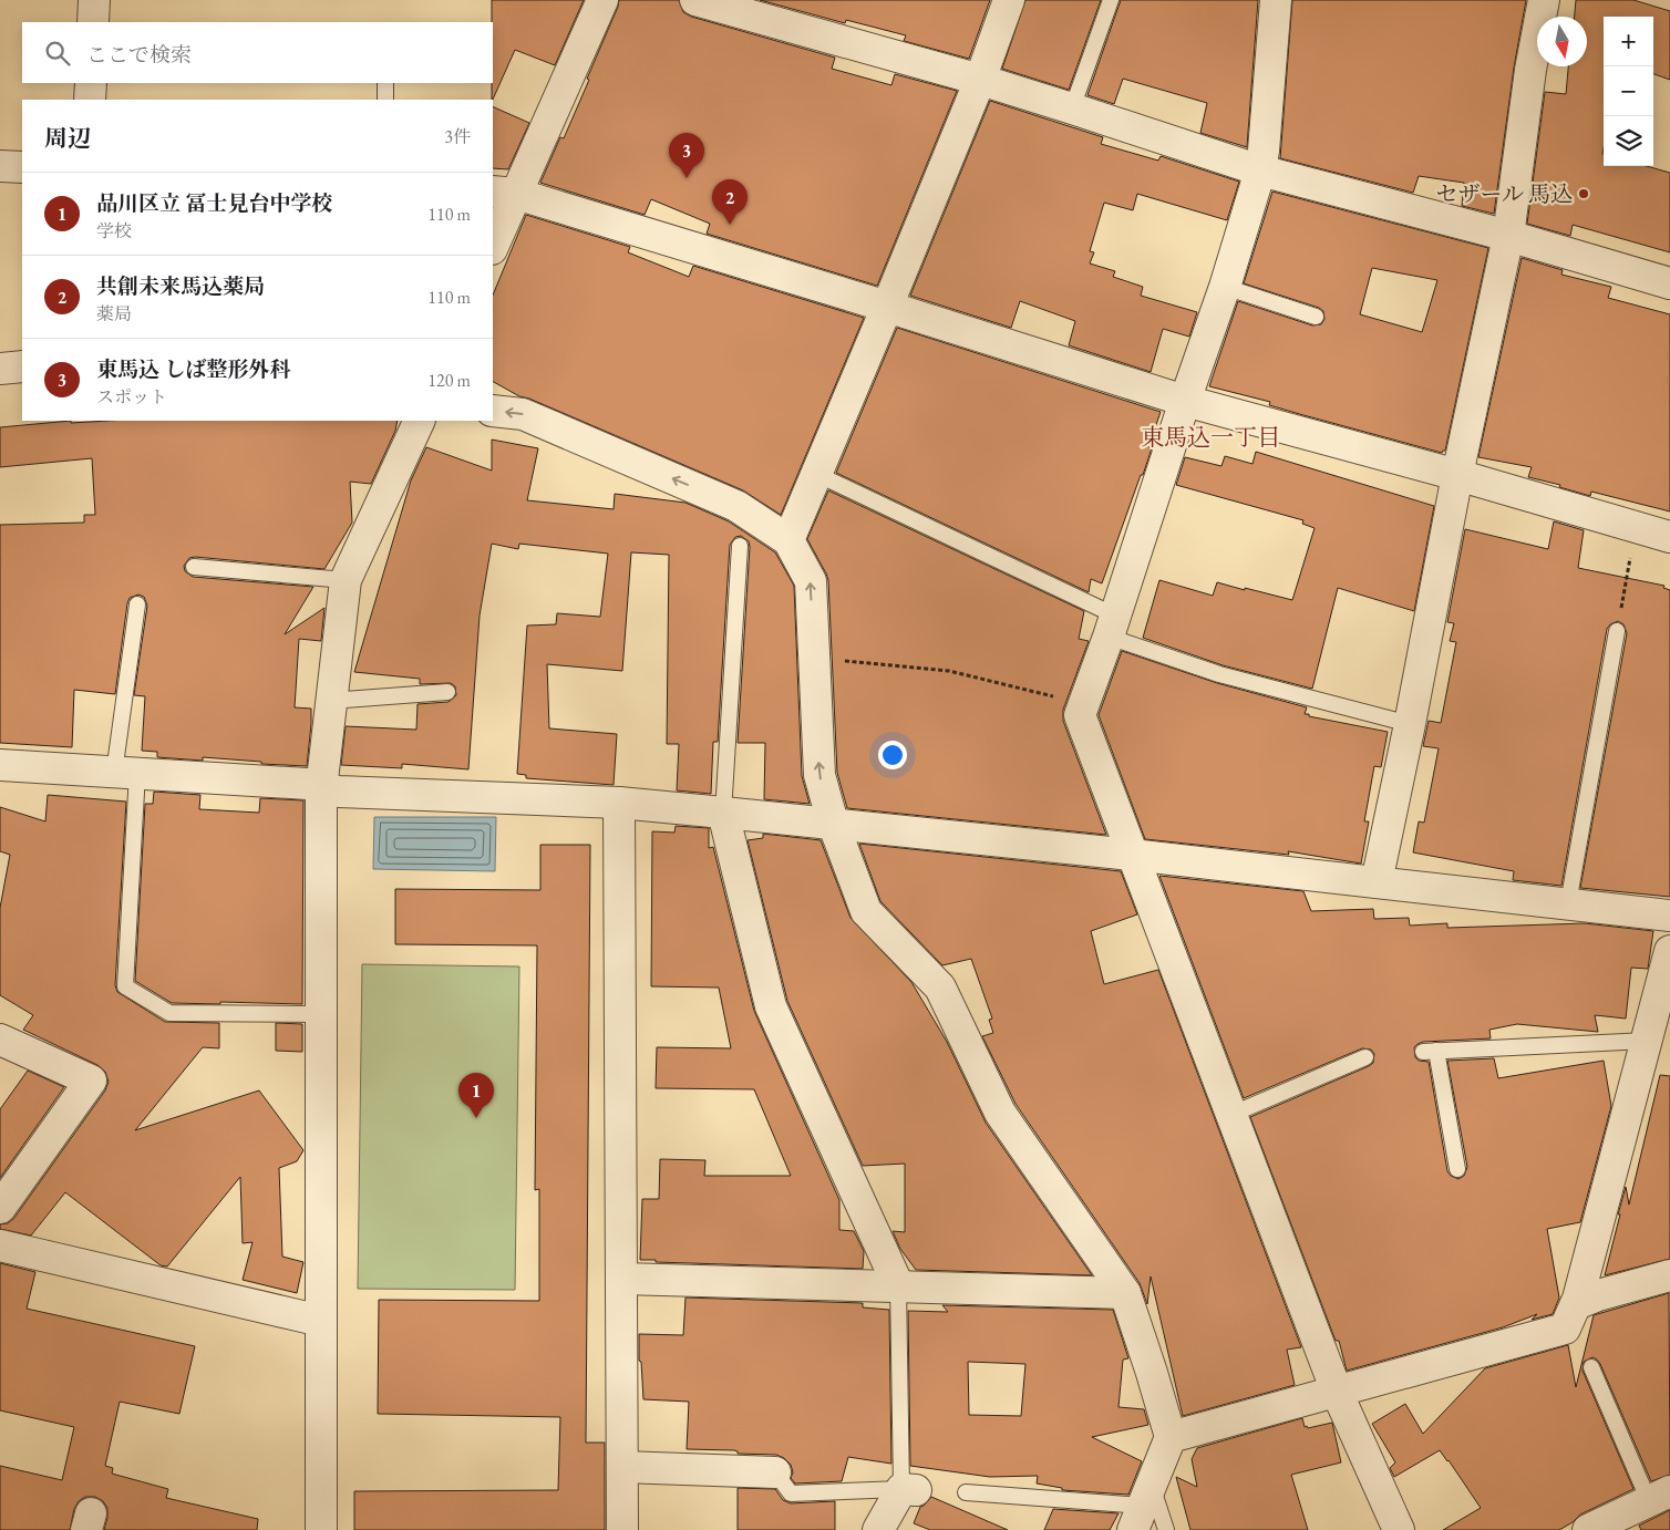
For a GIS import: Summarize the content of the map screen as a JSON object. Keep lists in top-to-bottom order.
{
  "districts": ["東馬込一丁目"],
  "places": ["セザール 馬込"],
  "north": "bottom",
  "page": {
    "map_buttons": ["+", "−"],
    "search": "ここで検索",
    "heading": ["周辺", "3件"],
    "pins": ["3", "2", "1"],
    "list": [
      {
        "mark": "1",
        "name": "品川区立 冨士見台中学校",
        "note": "学校",
        "value": "110 m"
      },
      {
        "mark": "2",
        "name": "共創未来馬込薬局",
        "note": "薬局",
        "value": "110 m"
      },
      {
        "mark": "3",
        "name": "東馬込 しば整形外科",
        "note": "スポット",
        "value": "120 m"
      }
    ]
  }
}
